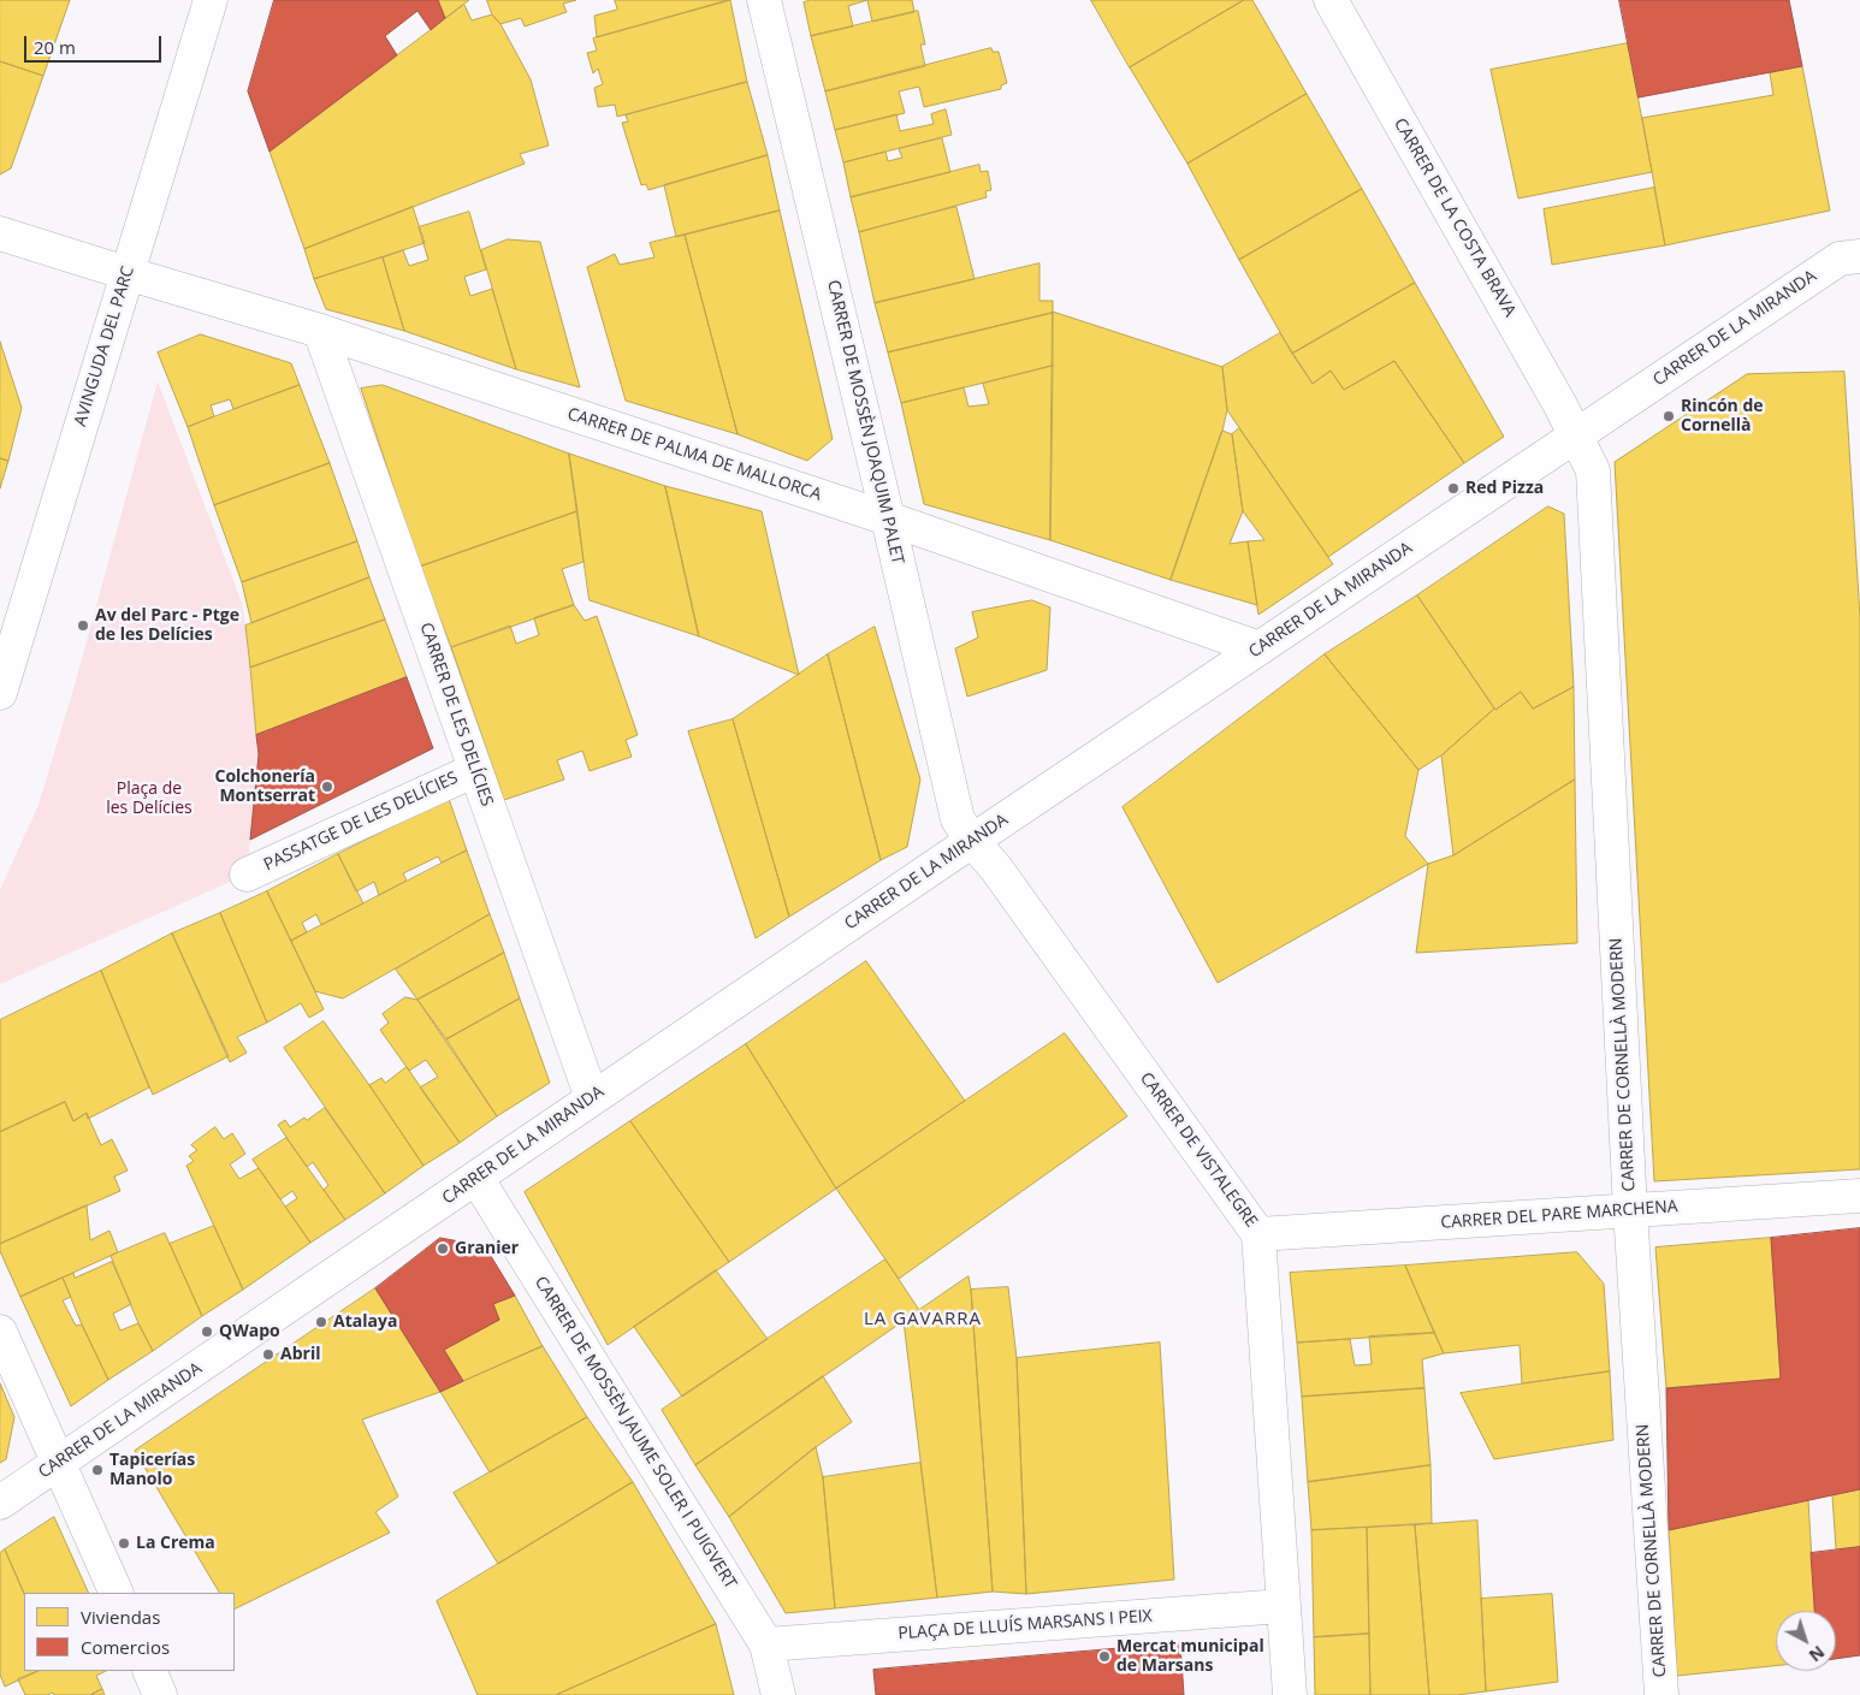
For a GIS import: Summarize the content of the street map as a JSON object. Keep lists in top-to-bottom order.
{
  "streets": {
    "street": [
      "CARRER DE LA COSTA BRAVA",
      "CARRER DE LA MIRANDA",
      "AVINGUDA DEL PARC",
      "CARRER DE MOSSÈN JOAQUIM PALET",
      "CARRER DE PALMA DE MALLORCA",
      "CARRER DE LES DELÍCIES",
      "PASSATGE DE LES DELÍCIES",
      "CARRER DE CORNELLÀ MODERN",
      "CARRER DE VISTALEGRE",
      "CARRER DEL PARE MARCHENA",
      "CARRER DE MOSSÈN JAUME SOLER I PUIGVERT",
      "PLAÇA DE LLUÍS MARSANS I PEIX"
    ]
  },
  "crossings": [
    ["CARRER DE LA COSTA BRAVA", "CARRER DE LA MIRANDA"],
    ["CARRER DE LA COSTA BRAVA", "CARRER DE CORNELLÀ MODERN"],
    ["CARRER DE LA MIRANDA", "CARRER DE MOSSÈN JOAQUIM PALET"],
    ["CARRER DE LA MIRANDA", "CARRER DE PALMA DE MALLORCA"],
    ["CARRER DE LA MIRANDA", "CARRER DE LES DELÍCIES"],
    ["CARRER DE LA MIRANDA", "CARRER DE CORNELLÀ MODERN"],
    ["CARRER DE LA MIRANDA", "CARRER DE VISTALEGRE"],
    ["CARRER DE LA MIRANDA", "CARRER DE MOSSÈN JAUME SOLER I PUIGVERT"],
    ["AVINGUDA DEL PARC", "CARRER DE PALMA DE MALLORCA"],
    ["CARRER DE MOSSÈN JOAQUIM PALET", "CARRER DE PALMA DE MALLORCA"],
    ["CARRER DE MOSSÈN JOAQUIM PALET", "CARRER DE VISTALEGRE"],
    ["CARRER DE PALMA DE MALLORCA", "CARRER DE LES DELÍCIES"],
    ["CARRER DE LES DELÍCIES", "PASSATGE DE LES DELÍCIES"],
    ["CARRER DE CORNELLÀ MODERN", "CARRER DEL PARE MARCHENA"],
    ["CARRER DE VISTALEGRE", "CARRER DEL PARE MARCHENA"],
    ["CARRER DE VISTALEGRE", "PLAÇA DE LLUÍS MARSANS I PEIX"],
    ["CARRER DE MOSSÈN JAUME SOLER I PUIGVERT", "PLAÇA DE LLUÍS MARSANS I PEIX"]
  ],
  "districts": ["LA GAVARRA"],
  "parks": ["Plaça de les Delícies"],
  "places": [
    "Rincón de Cornellà",
    "Red Pizza",
    "Av del Parc - Ptge de les Delícies",
    "Colchonería Montserrat",
    "Granier",
    "Atalaya",
    "QWapo",
    "Abril",
    "Tapicerías Manolo",
    "La Crema",
    "Mercat municipal de Marsans"
  ],
  "legend": ["Viviendas", "Comercios"],
  "scale_bar": "20 m",
  "north": "bottom right"
}
